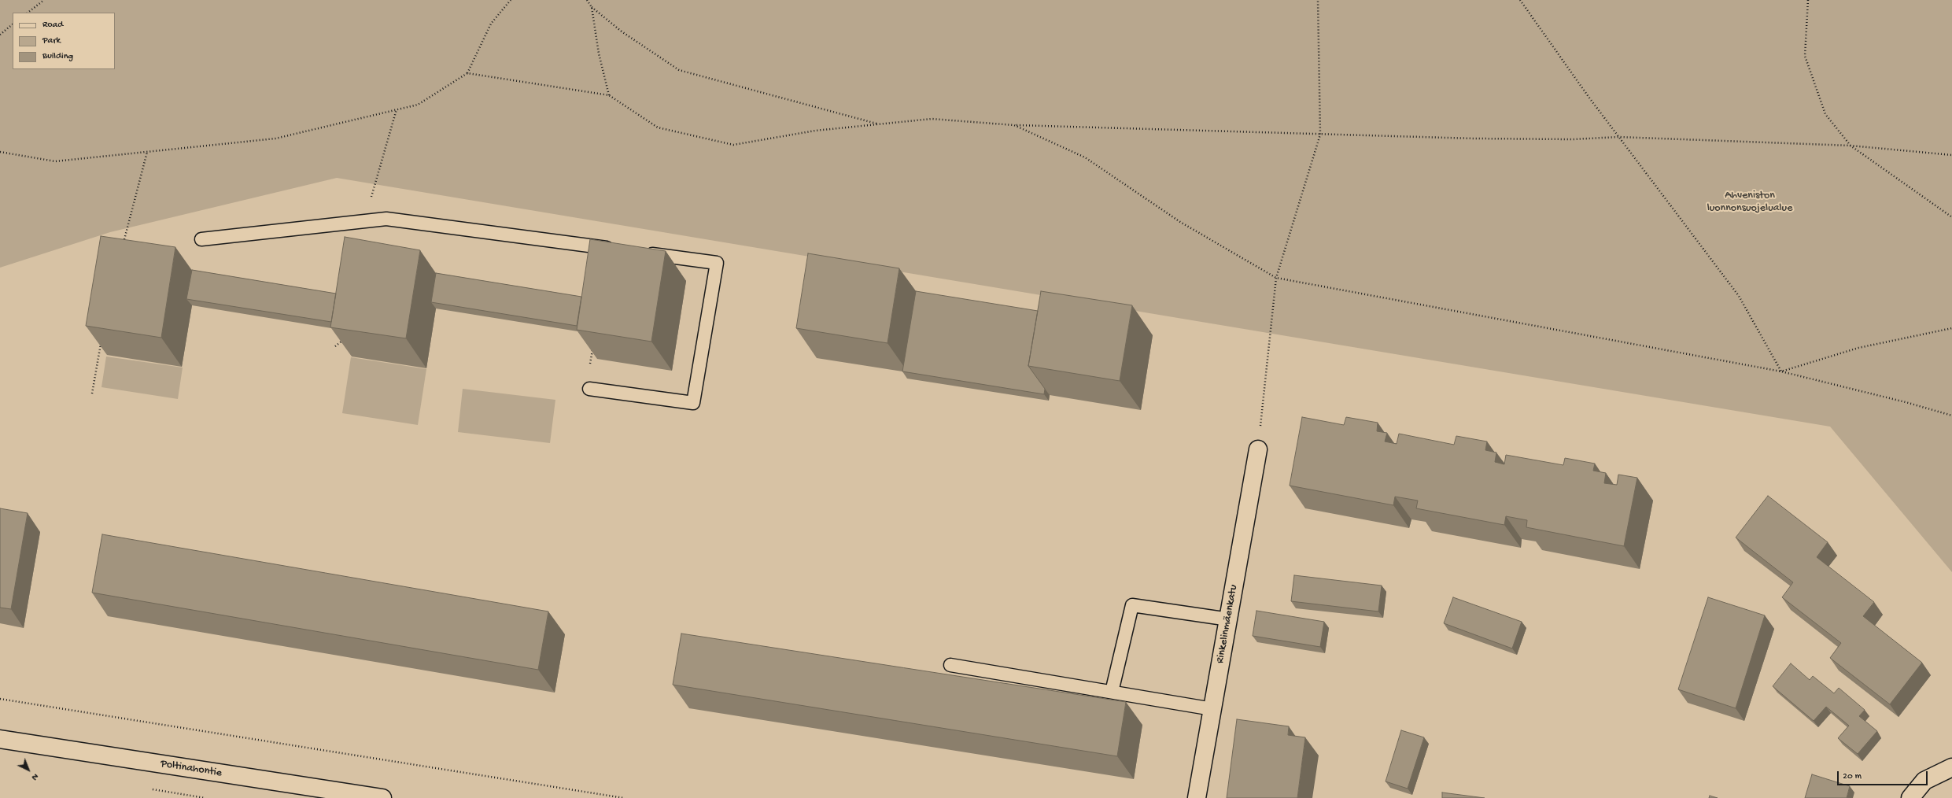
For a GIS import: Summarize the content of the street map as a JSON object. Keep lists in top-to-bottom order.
{
  "streets": {
    "street": ["Rinkelinmäenkatu", "Poltinahontie"]
  },
  "parks": ["Ahveniston luonnonsuojelualue"],
  "legend": ["Road", "Park", "Building"],
  "scale_bar": "20 m",
  "north": "bottom right"
}
